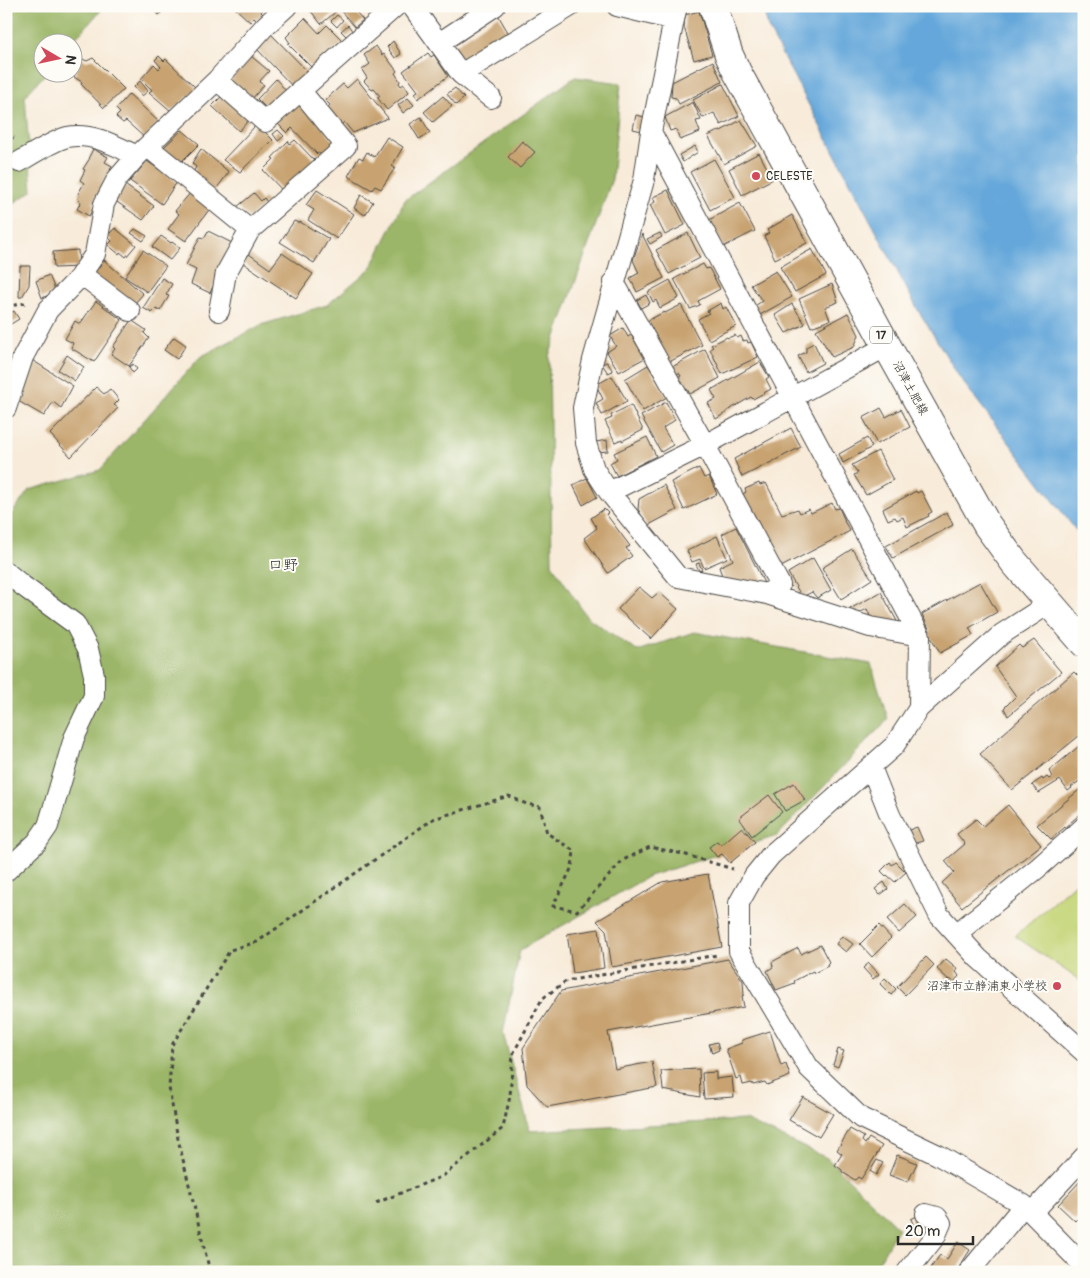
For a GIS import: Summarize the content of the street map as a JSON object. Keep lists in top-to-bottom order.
{
  "streets": {
    "main road": ["17", "沼津土肥線"]
  },
  "districts": ["口野"],
  "places": ["CELESTE", "沼津市立静浦東小学校"],
  "scale_bar": "20 m",
  "north": "right"
}
